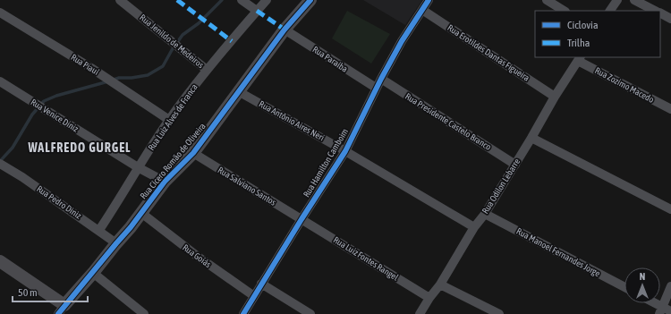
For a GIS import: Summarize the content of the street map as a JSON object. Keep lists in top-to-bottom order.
{
  "streets": {
    "street": [
      "Rua Jenildo de Medeiros",
      "Rua Erotildes Dantas Figueira",
      "Rua Paraíba",
      "Rua Piauí",
      "Rua Zozimo Macedo",
      "Rua Venice Diniz",
      "Rua Luiz Alves de Franca",
      "Rua Antônio Aires Neri",
      "Rua Presidente Castelo Branco",
      "Rua Cícero Romão de Oliveira",
      "Rua Hamilton Camboim",
      "Rua Salviano Santos",
      "Rua Odilon Lebarre",
      "Rua Pedro Diniz",
      "Rua Manoel Fernandes Jorge",
      "Rua Goiás",
      "Rua Luiz Fontes Rangel"
    ]
  },
  "crossings": [
    ["Rua Jenildo de Medeiros", "Rua Luiz Alves de Franca"],
    ["Rua Erotildes Dantas Figueira", "Rua Hamilton Camboim"],
    ["Rua Erotildes Dantas Figueira", "Rua Odilon Lebarre"],
    ["Rua Paraíba", "Rua Cícero Romão de Oliveira"],
    ["Rua Paraíba", "Rua Hamilton Camboim"],
    ["Rua Piauí", "Rua Luiz Alves de Franca"],
    ["Rua Zozimo Macedo", "Rua Odilon Lebarre"],
    ["Rua Venice Diniz", "Rua Luiz Alves de Franca"],
    ["Rua Venice Diniz", "Rua Cícero Romão de Oliveira"],
    ["Rua Luiz Alves de Franca", "Rua Pedro Diniz"],
    ["Rua Antônio Aires Neri", "Rua Cícero Romão de Oliveira"],
    ["Rua Antônio Aires Neri", "Rua Hamilton Camboim"],
    ["Rua Presidente Castelo Branco", "Rua Hamilton Camboim"],
    ["Rua Presidente Castelo Branco", "Rua Odilon Lebarre"],
    ["Rua Cícero Romão de Oliveira", "Rua Salviano Santos"],
    ["Rua Cícero Romão de Oliveira", "Rua Pedro Diniz"],
    ["Rua Cícero Romão de Oliveira", "Rua Goiás"],
    ["Rua Hamilton Camboim", "Rua Salviano Santos"],
    ["Rua Hamilton Camboim", "Rua Goiás"],
    ["Rua Hamilton Camboim", "Rua Luiz Fontes Rangel"],
    ["Rua Salviano Santos", "Rua Luiz Fontes Rangel"],
    ["Rua Odilon Lebarre", "Rua Manoel Fernandes Jorge"],
    ["Rua Odilon Lebarre", "Rua Luiz Fontes Rangel"]
  ],
  "districts": ["WALFREDO GURGEL"],
  "legend": ["Ciclovia", "Trilha"],
  "scale_bar": "50 m",
  "north": "top"
}
